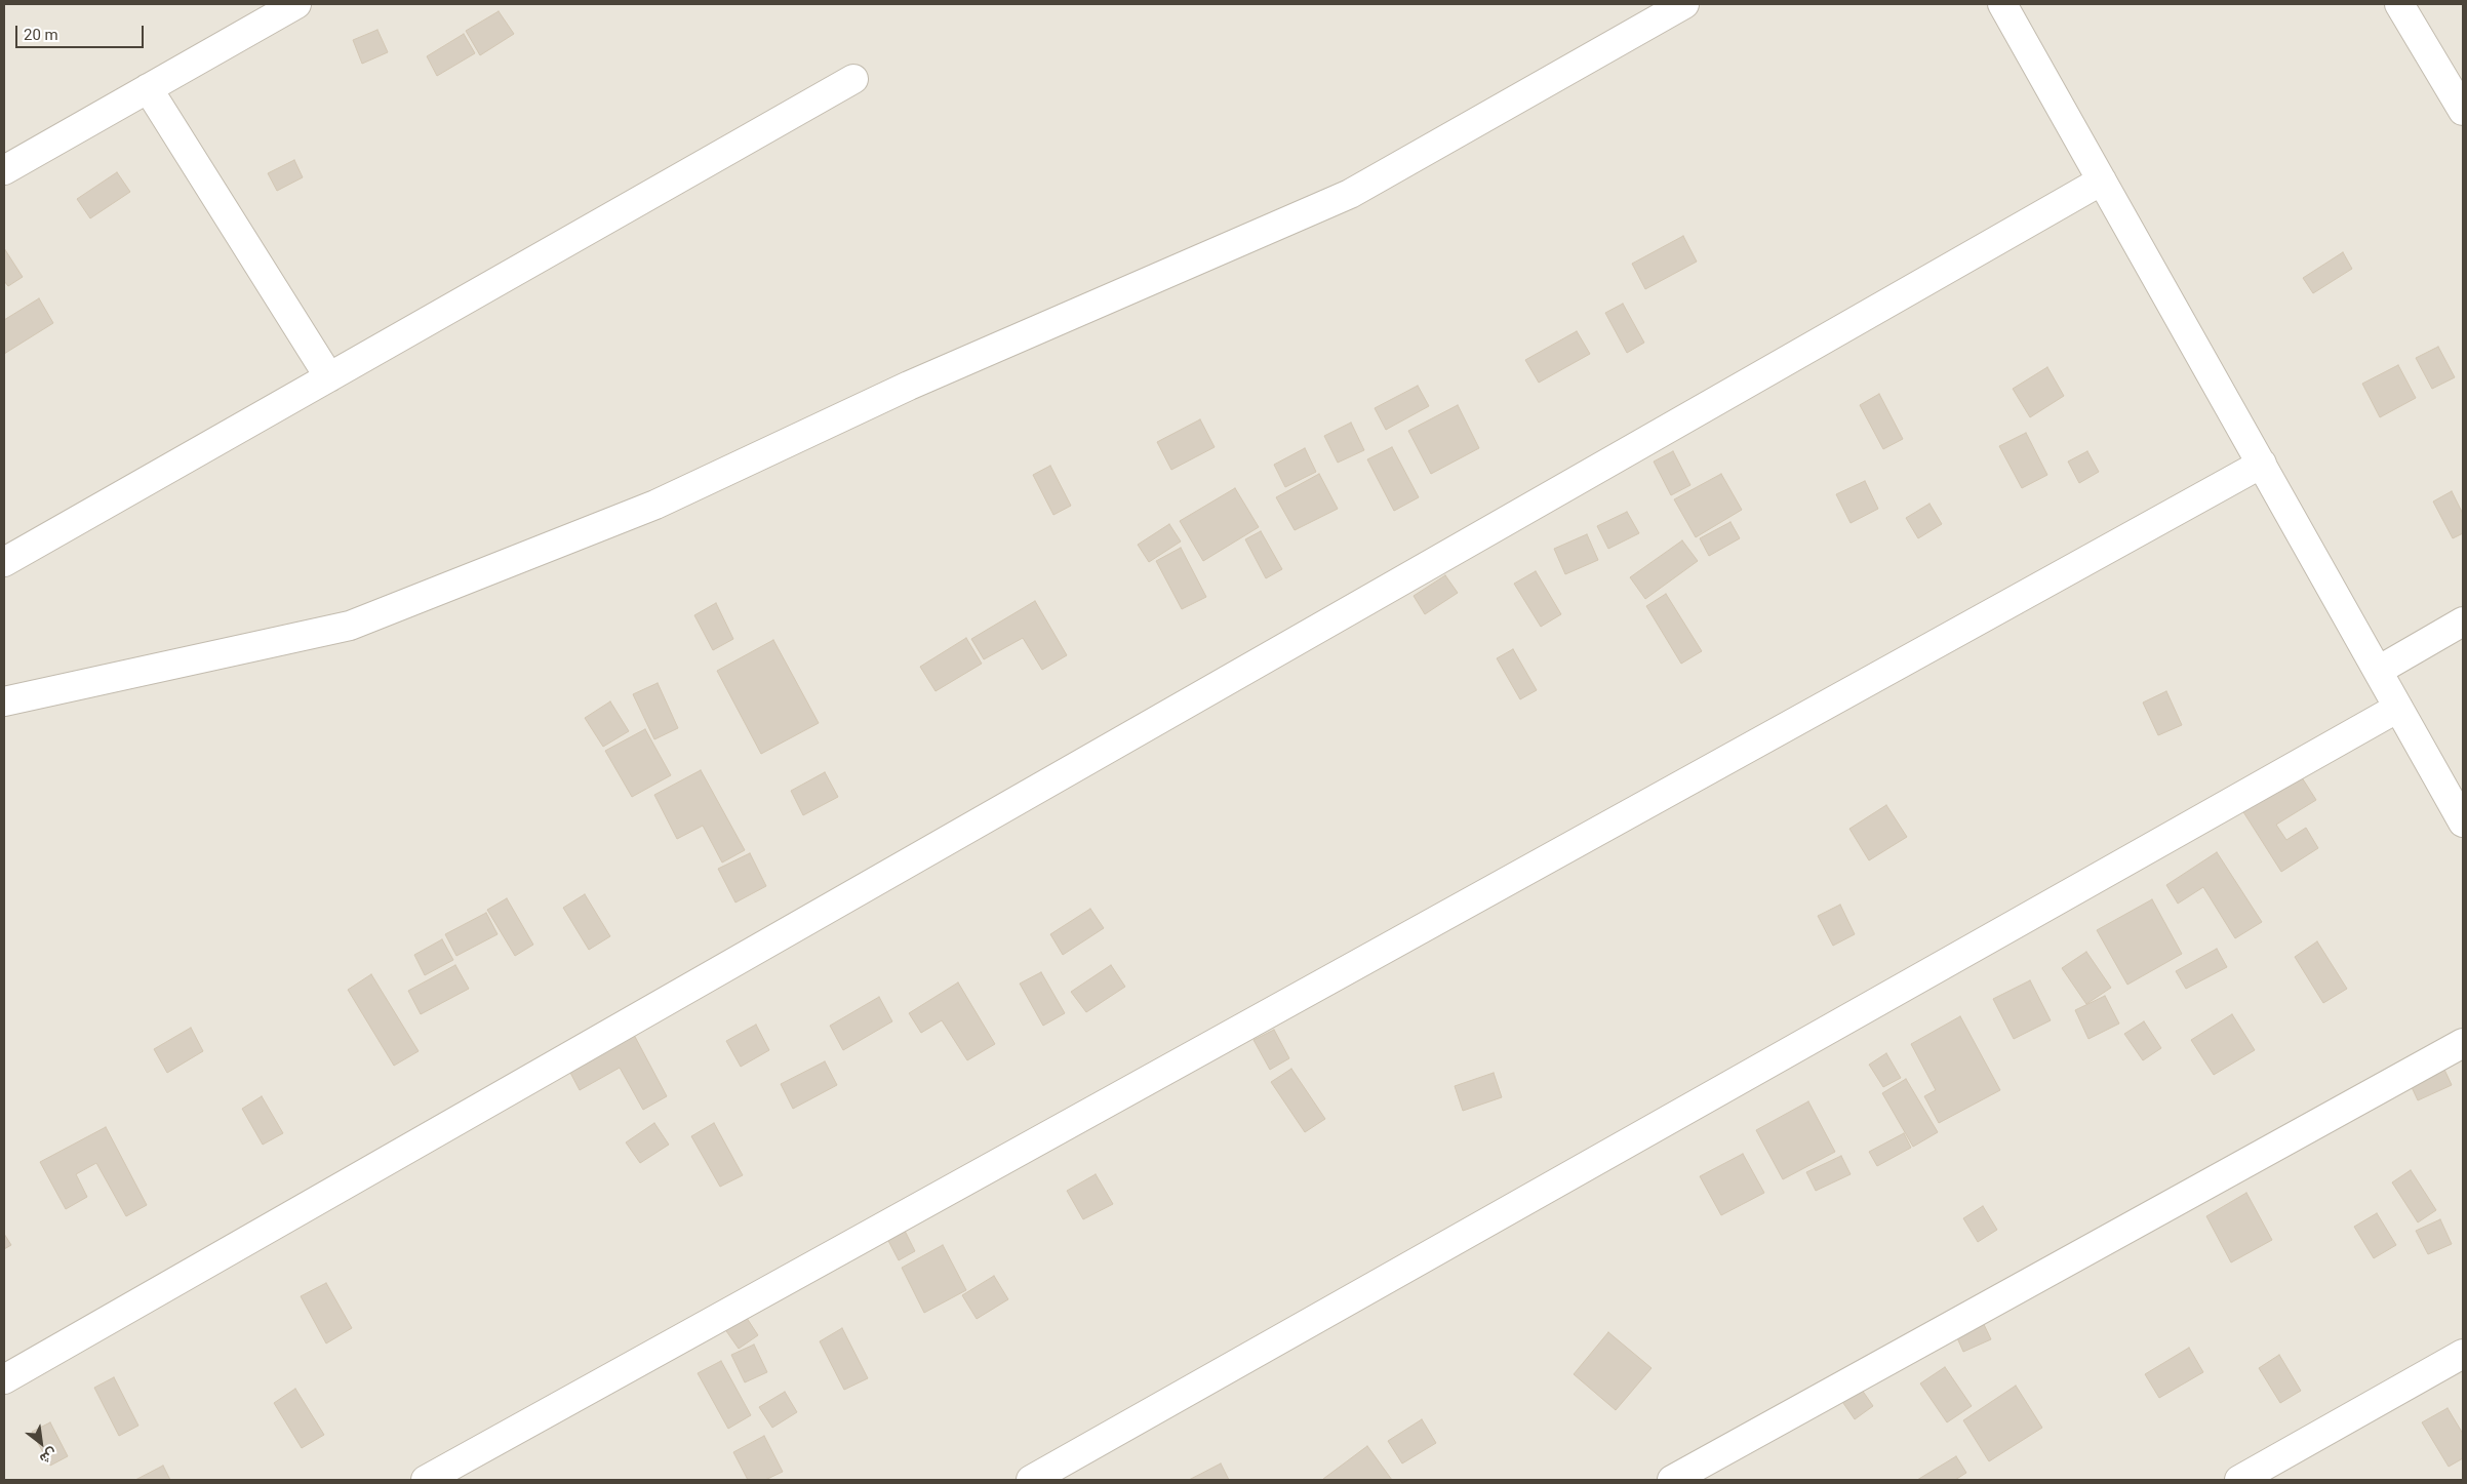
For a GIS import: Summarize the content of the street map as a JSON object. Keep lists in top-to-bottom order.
{
  "scale_bar": "20 m",
  "north": "bottom right"
}
